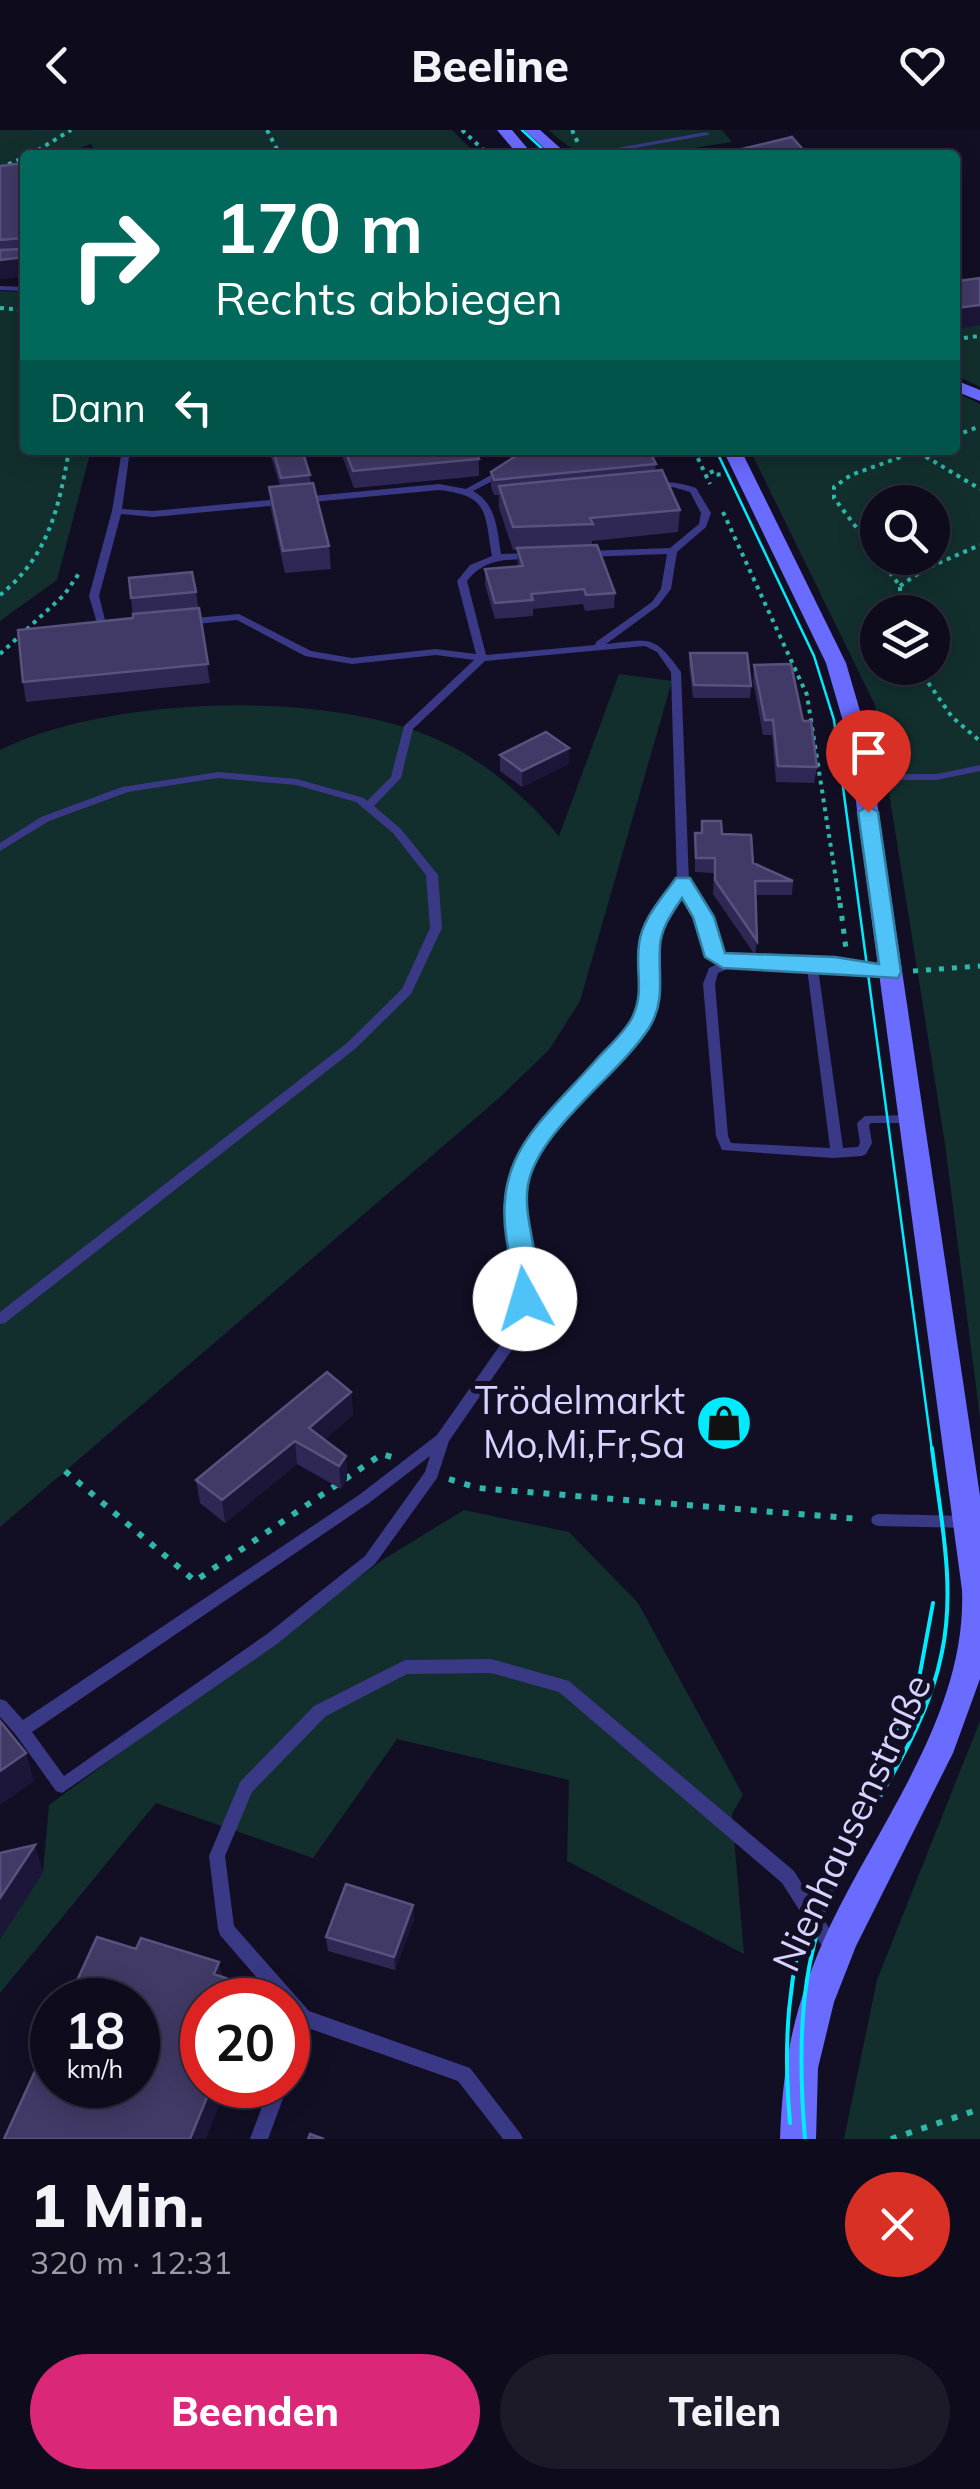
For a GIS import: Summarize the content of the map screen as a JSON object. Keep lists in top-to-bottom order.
{
  "streets": {
    "main road": ["Nienhausenstraße"]
  },
  "places": {
    "shop": ["Trödelmarkt Mo,Mi,Fr,Sa"]
  },
  "page": {
    "header": "Beeline",
    "turn": ["170 m", "Rechts abbiegen"],
    "then": "Dann",
    "speed": "18 km/h",
    "limit": "20",
    "heading": ["1 Min.", "320 m · 12:31"],
    "buttons": ["Beenden", "Teilen"]
  }
}
